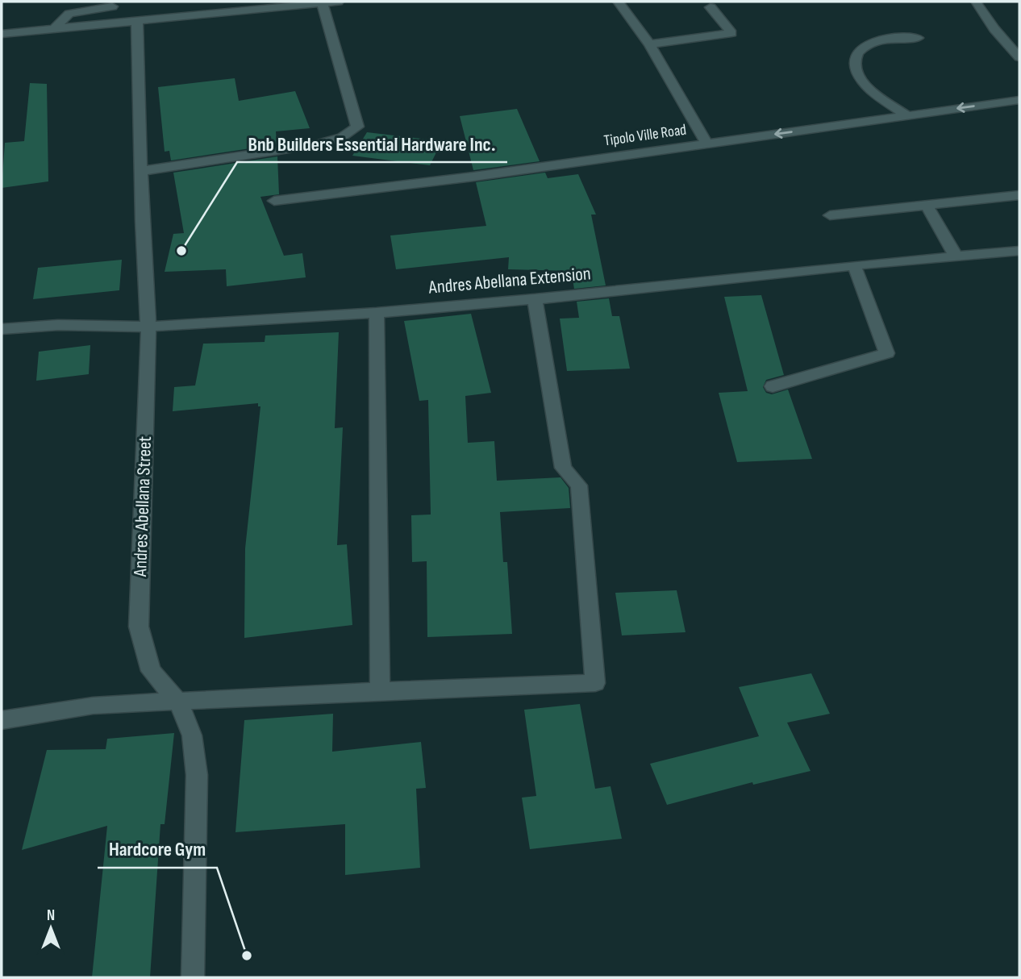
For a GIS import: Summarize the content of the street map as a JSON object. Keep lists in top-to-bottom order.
{
  "streets": {
    "street": ["Tipolo Ville Road", "Andres Abellana Extension", "Andres Abellana Street"]
  },
  "crossings": [
    ["Andres Abellana Extension", "Andres Abellana Street"]
  ],
  "places": ["Bnb Builders Essential Hardware Inc.", "Hardcore Gym"],
  "north": "top"
}
